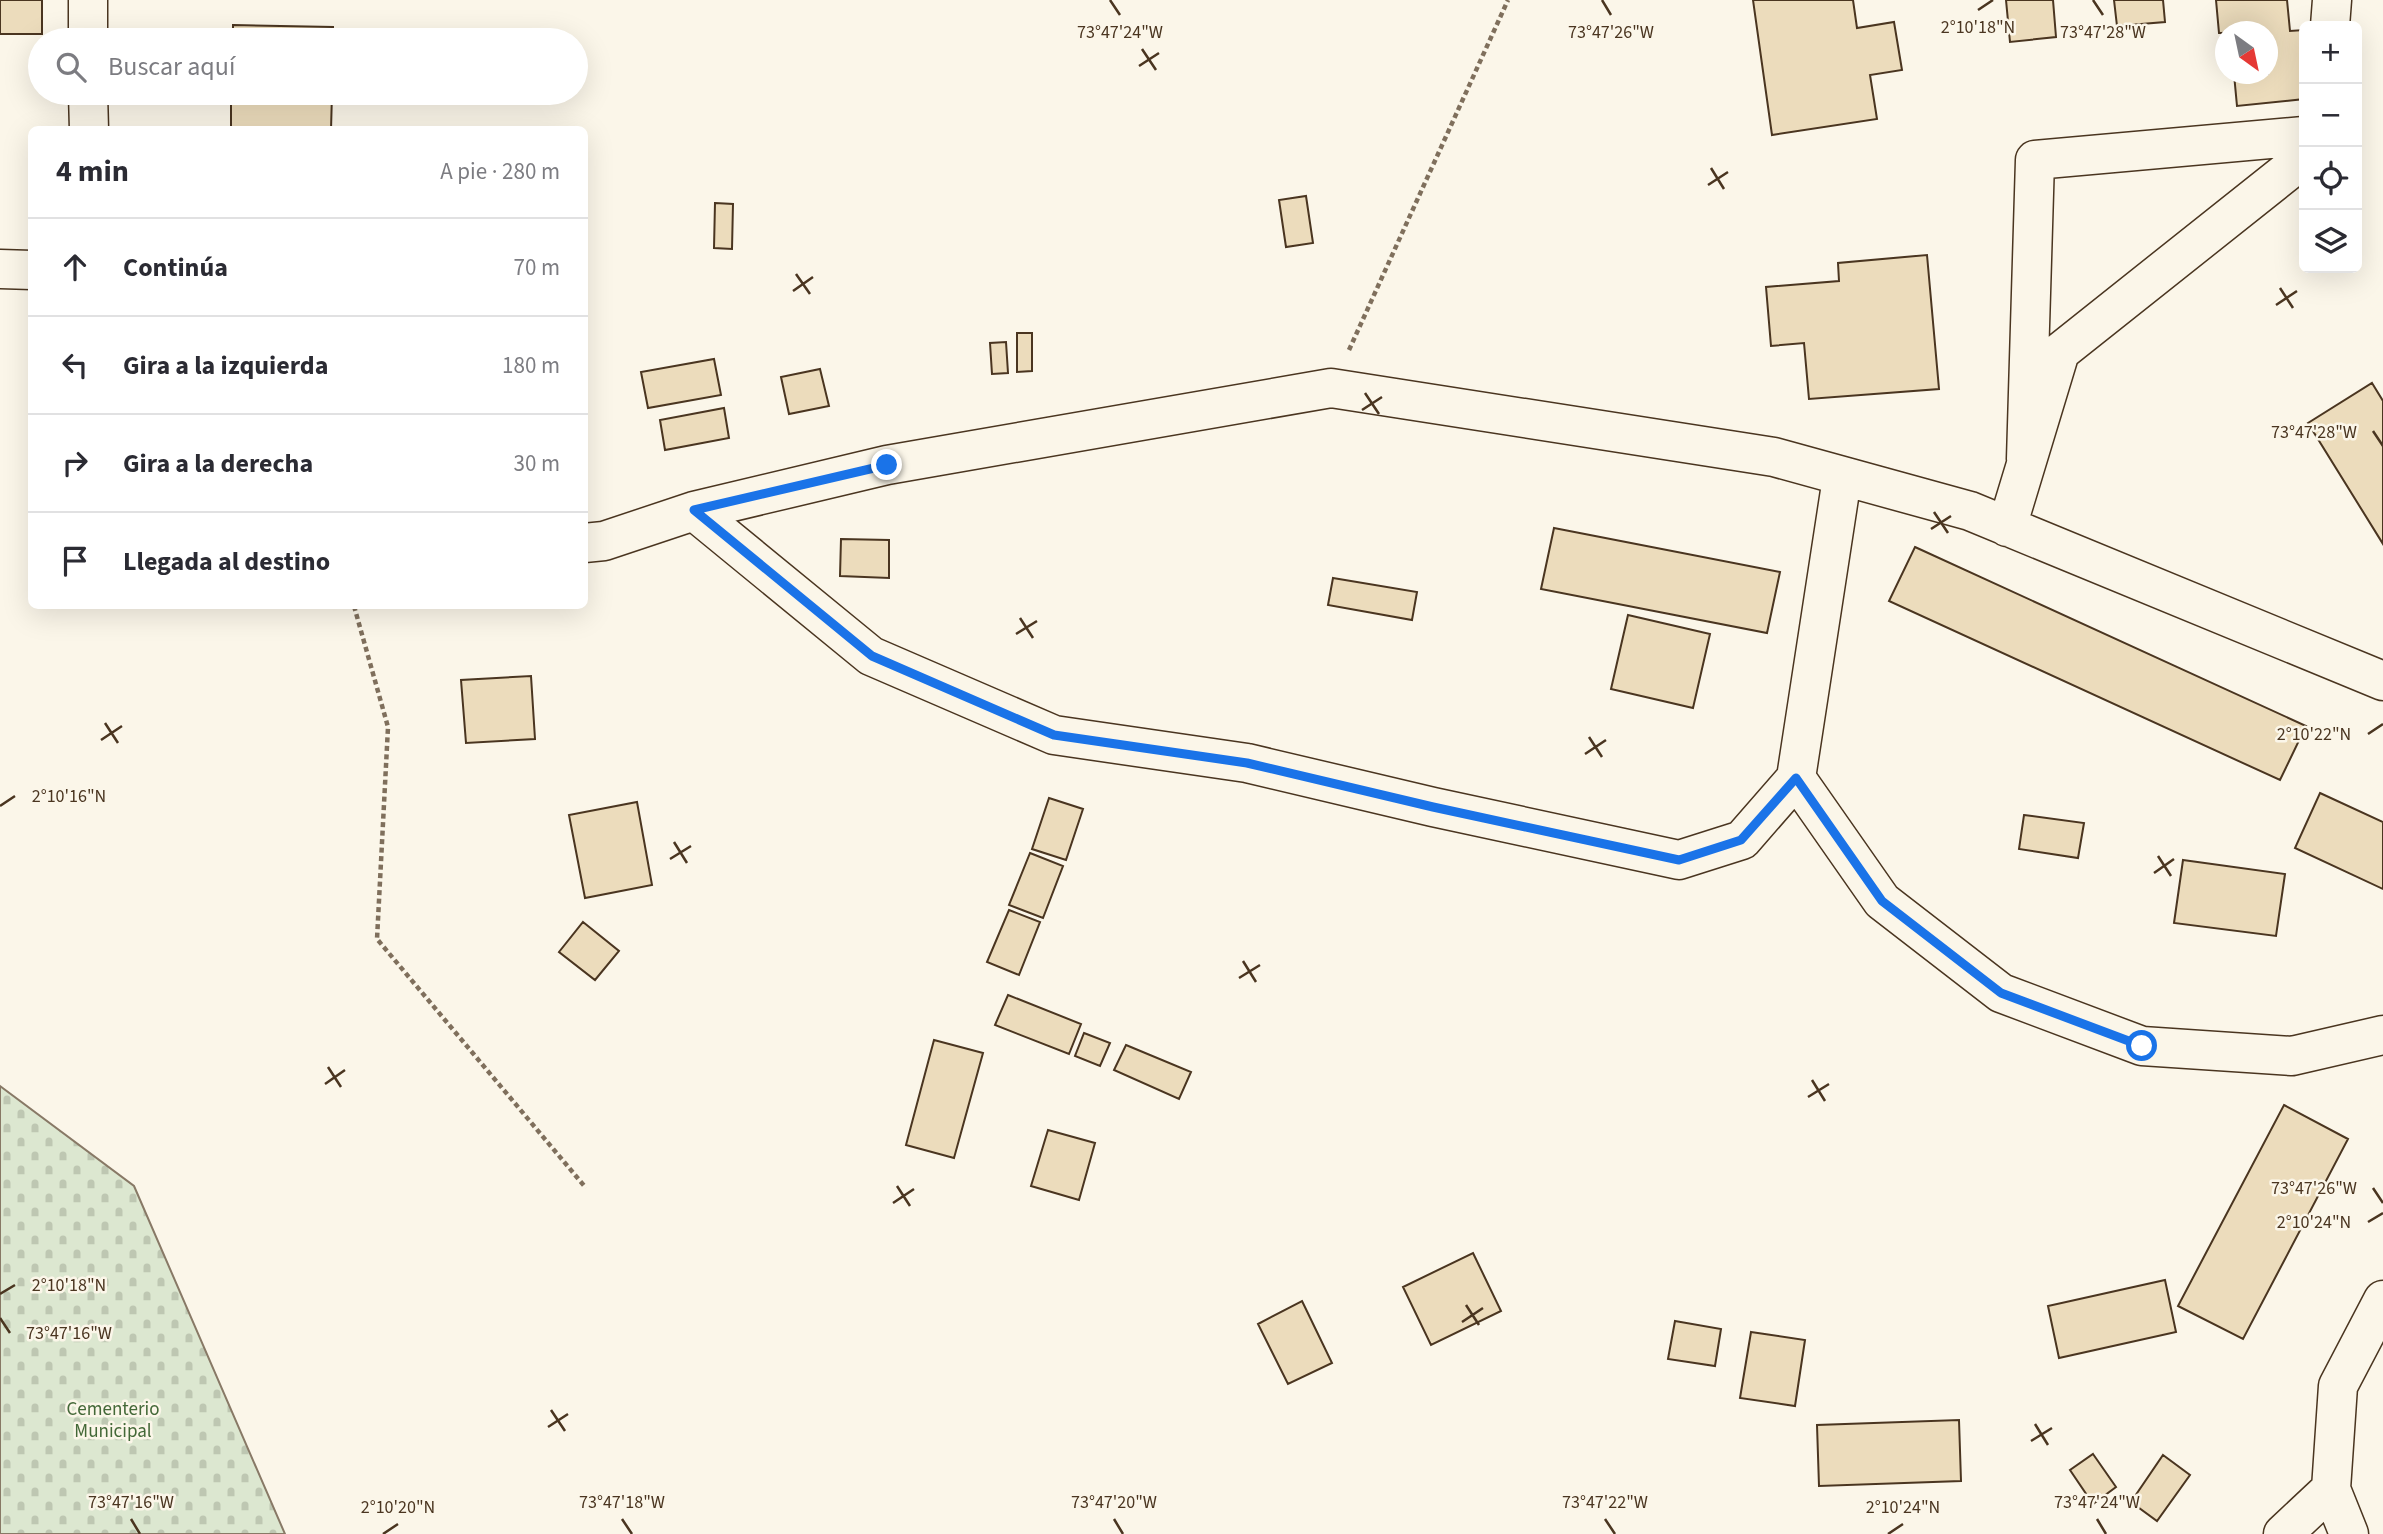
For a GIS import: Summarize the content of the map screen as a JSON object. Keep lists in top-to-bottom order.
{
  "parks": ["Cementerio Municipal"],
  "north": "bottom right",
  "page": {
    "map_buttons": ["+", "−"],
    "search": "Buscar aquí",
    "heading": ["4 min", "A pie · 280 m"],
    "list": [
      ["Continúa", "70 m"],
      ["Gira a la izquierda", "180 m"],
      ["Gira a la derecha", "30 m"],
      "Llegada al destino"
    ]
  },
  "coordinates": [
    "2°10'18\"N",
    "73°47'24\"W",
    "73°47'26\"W",
    "73°47'28\"W",
    "2°10'22\"N",
    "2°10'16\"N",
    "2°10'24\"N",
    "73°47'16\"W",
    "73°47'18\"W",
    "73°47'20\"W",
    "73°47'22\"W",
    "2°10'20\"N"
  ]
}
